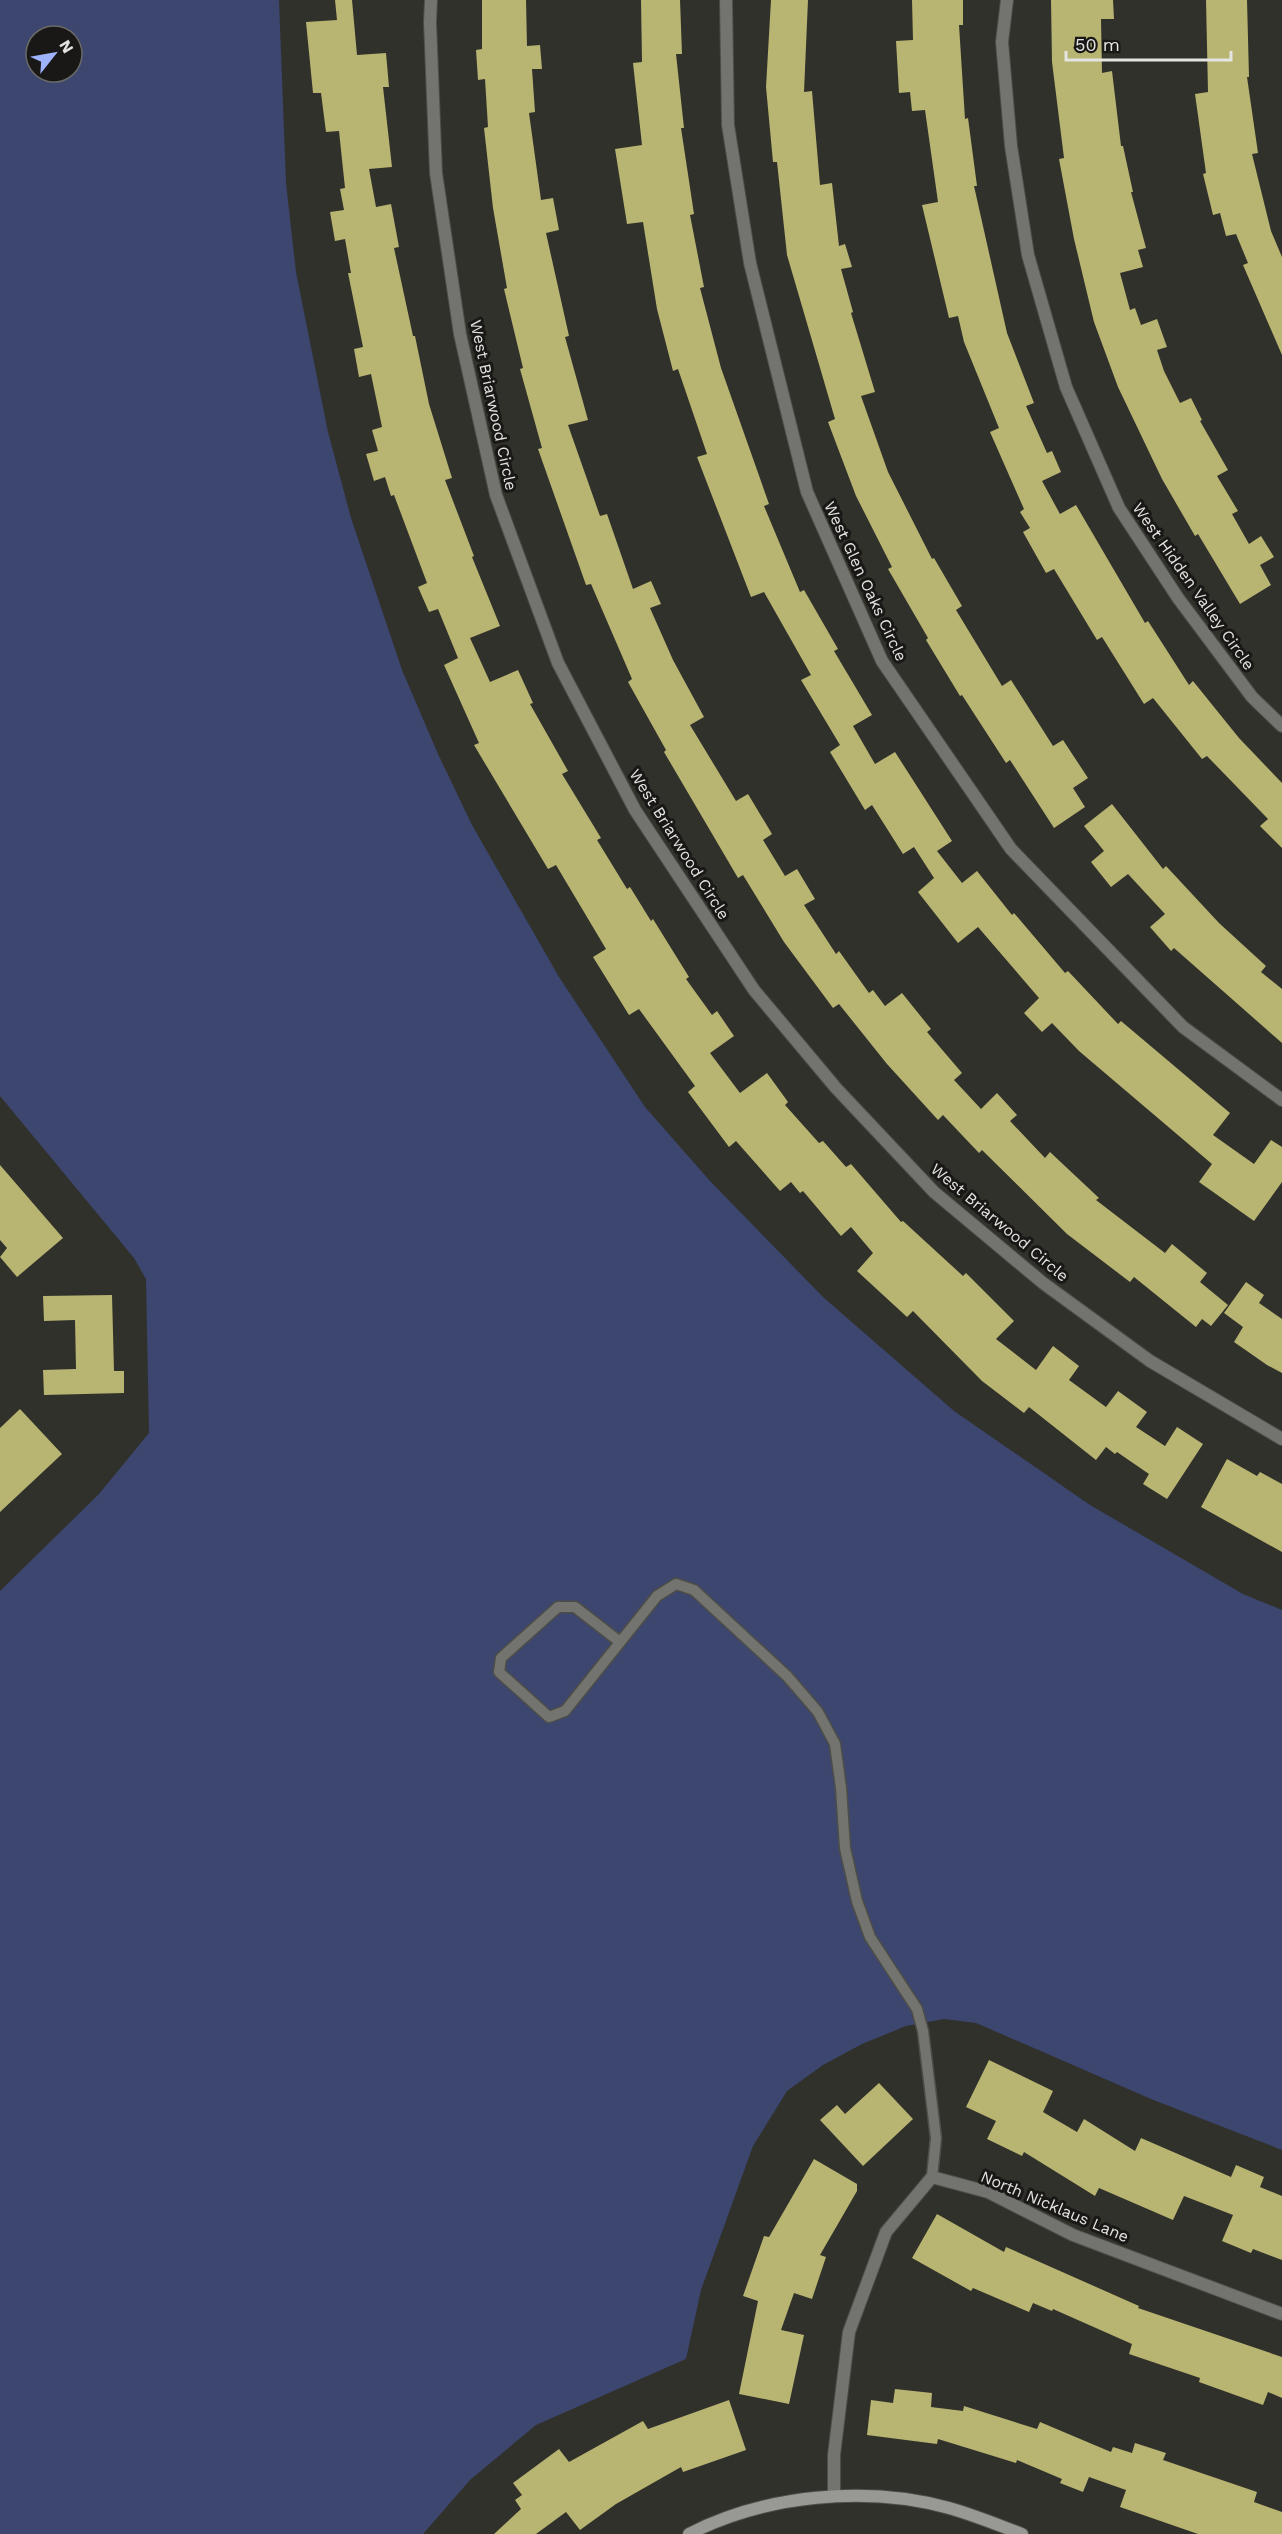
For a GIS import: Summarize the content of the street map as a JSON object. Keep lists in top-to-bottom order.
{
  "streets": {
    "street": [
      "West Briarwood Circle",
      "West Glen Oaks Circle",
      "West Hidden Valley Circle",
      "North Nicklaus Lane"
    ]
  },
  "scale_bar": "50 m",
  "north": "top right"
}
